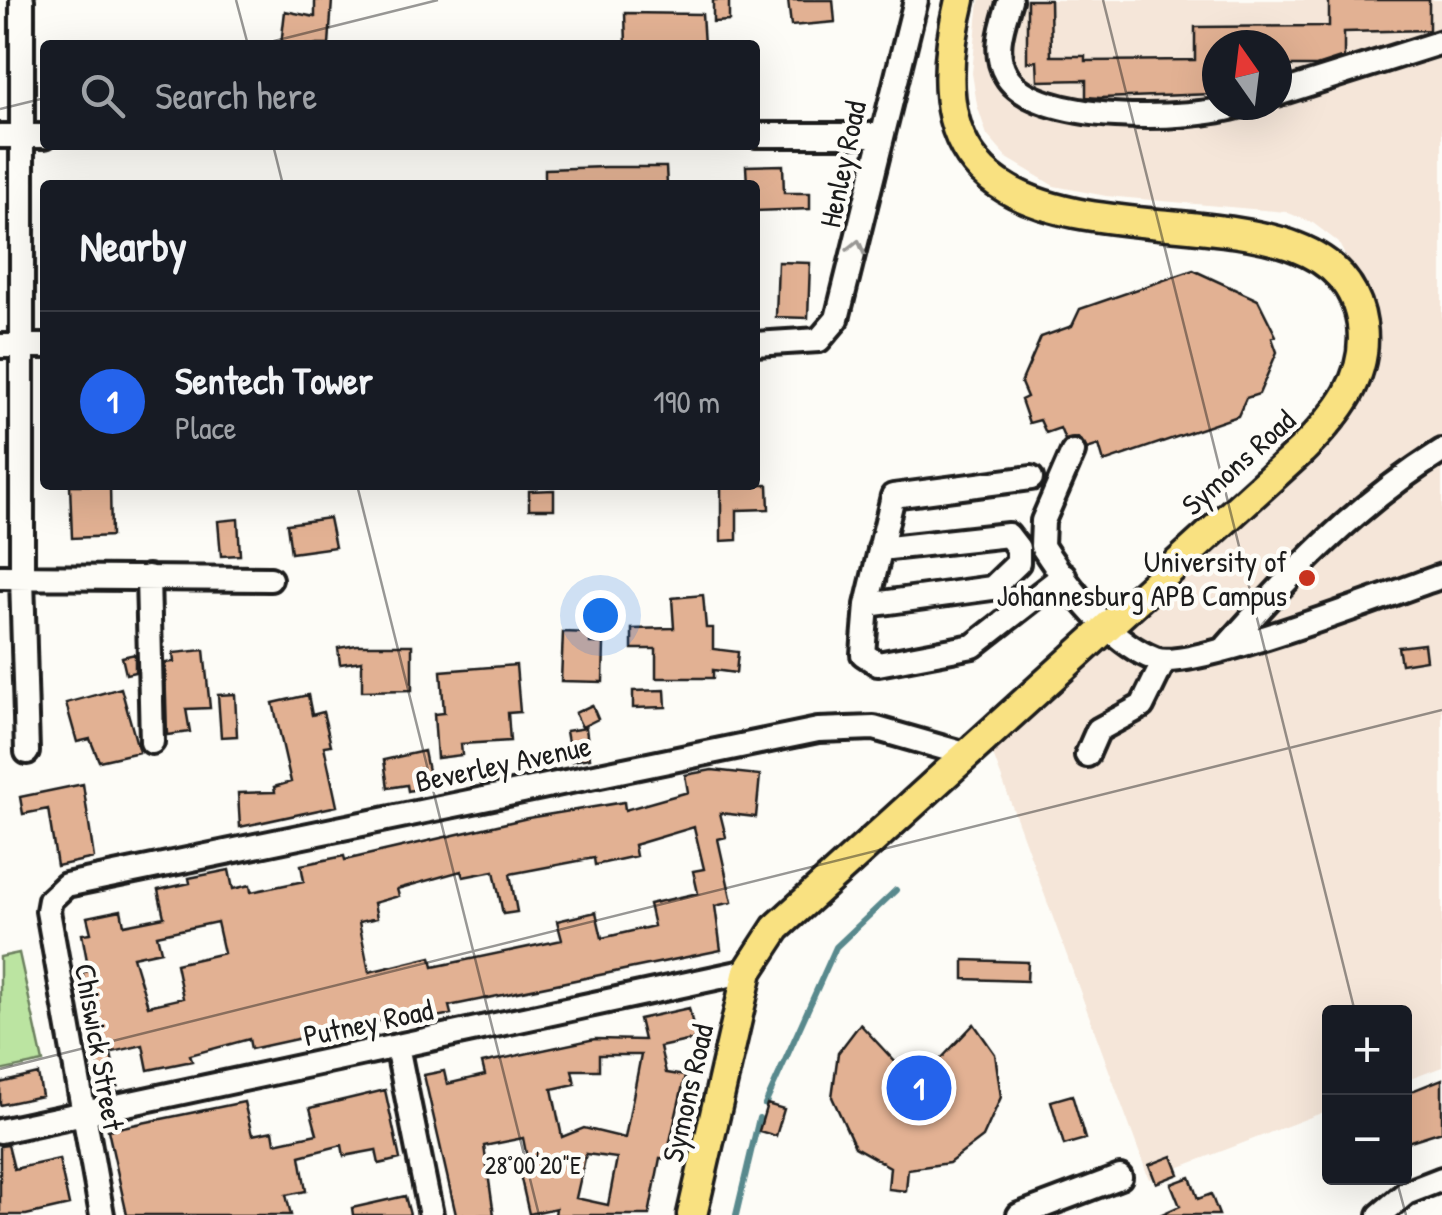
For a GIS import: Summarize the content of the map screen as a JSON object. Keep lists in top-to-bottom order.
{
  "streets": {
    "main road": ["Symons Road"],
    "street": [
      "Henley Road",
      "Beverley Avenue",
      "Putney Road",
      "Chiswick Street"
    ]
  },
  "crossings": [
    ["Symons Road", "Beverley Avenue"],
    ["Symons Road", "Putney Road"],
    ["Beverley Avenue", "Chiswick Street"],
    ["Putney Road", "Chiswick Street"]
  ],
  "one_way": ["Henley Road"],
  "places": ["University of Johannesburg APB Campus"],
  "north": "top",
  "page": {
    "search": "Search here",
    "heading": "Nearby",
    "list": [
      {
        "mark": "1",
        "name": "Sentech Tower",
        "note": "Place",
        "value": "190 m"
      }
    ],
    "map_buttons": ["+", "−"],
    "pins": "1"
  },
  "coordinates": ["28°00'20\"E"]
}
